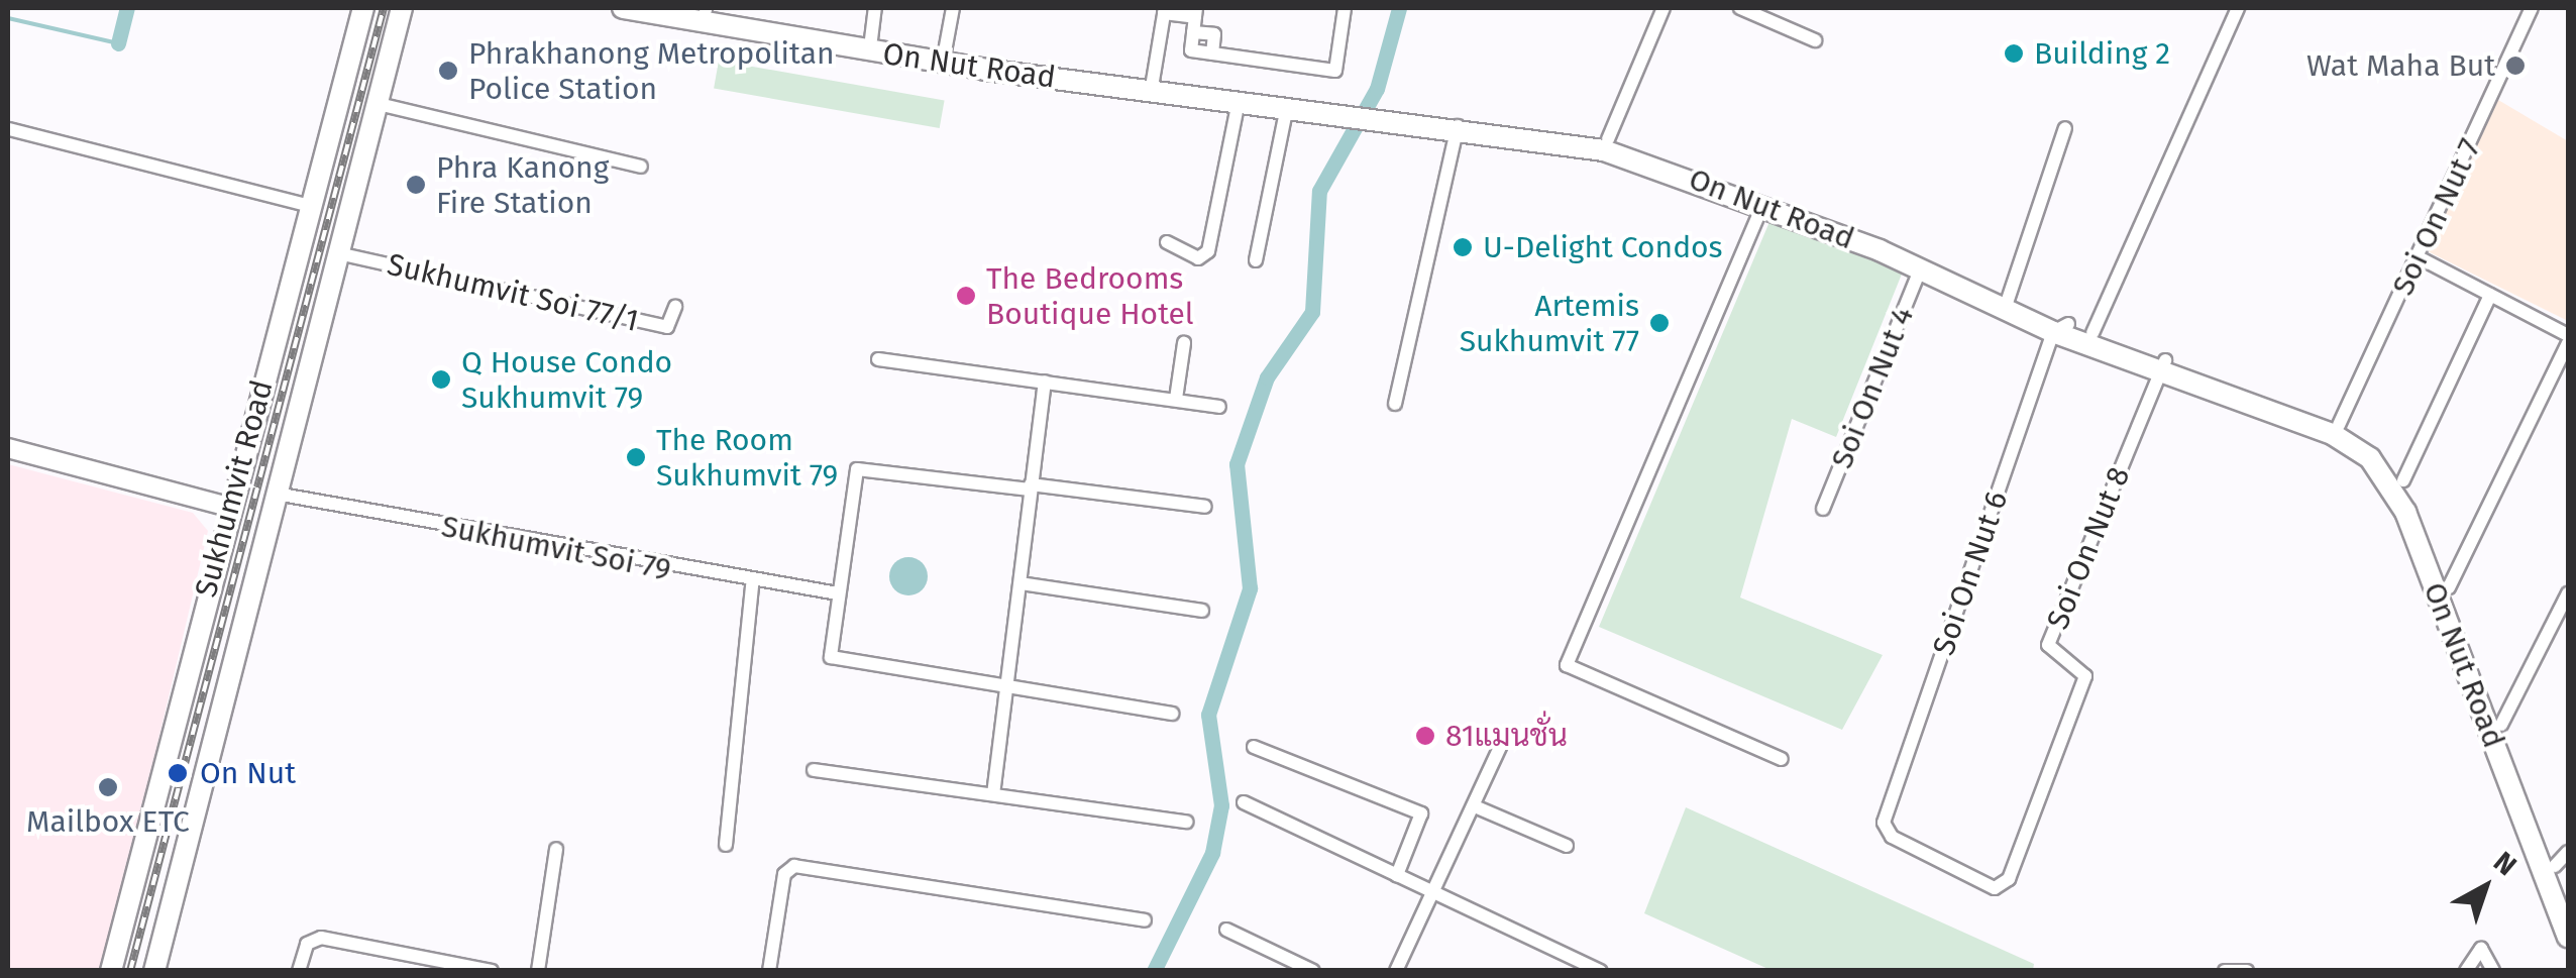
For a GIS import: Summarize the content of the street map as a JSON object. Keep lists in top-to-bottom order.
{
  "streets": {
    "main road": ["On Nut Road", "Sukhumvit Road"],
    "street": [
      "Soi On Nut 7",
      "Sukhumvit Soi 77/1",
      "Soi On Nut 4",
      "Sukhumvit Soi 79",
      "Soi On Nut 8",
      "Soi On Nut 6"
    ]
  },
  "crossings": [
    ["On Nut Road", "Soi On Nut 7"],
    ["On Nut Road", "Soi On Nut 4"],
    ["On Nut Road", "Soi On Nut 8"],
    ["On Nut Road", "Soi On Nut 6"],
    ["Sukhumvit Soi 77/1", "Sukhumvit Road"],
    ["Sukhumvit Road", "Sukhumvit Soi 79"],
    ["Soi On Nut 8", "Soi On Nut 6"]
  ],
  "places": [
    "Building 2",
    "Wat Maha But",
    "Phrakhanong Metropolitan Police Station",
    "Phra Kanong Fire Station",
    "U-Delight Condos",
    "The Bedrooms Boutique Hotel",
    "Artemis Sukhumvit 77",
    "Q House Condo Sukhumvit 79",
    "The Room Sukhumvit 79",
    "81แมนชั่น",
    "On Nut",
    "Mailbox ETC"
  ],
  "north": "top right"
}
